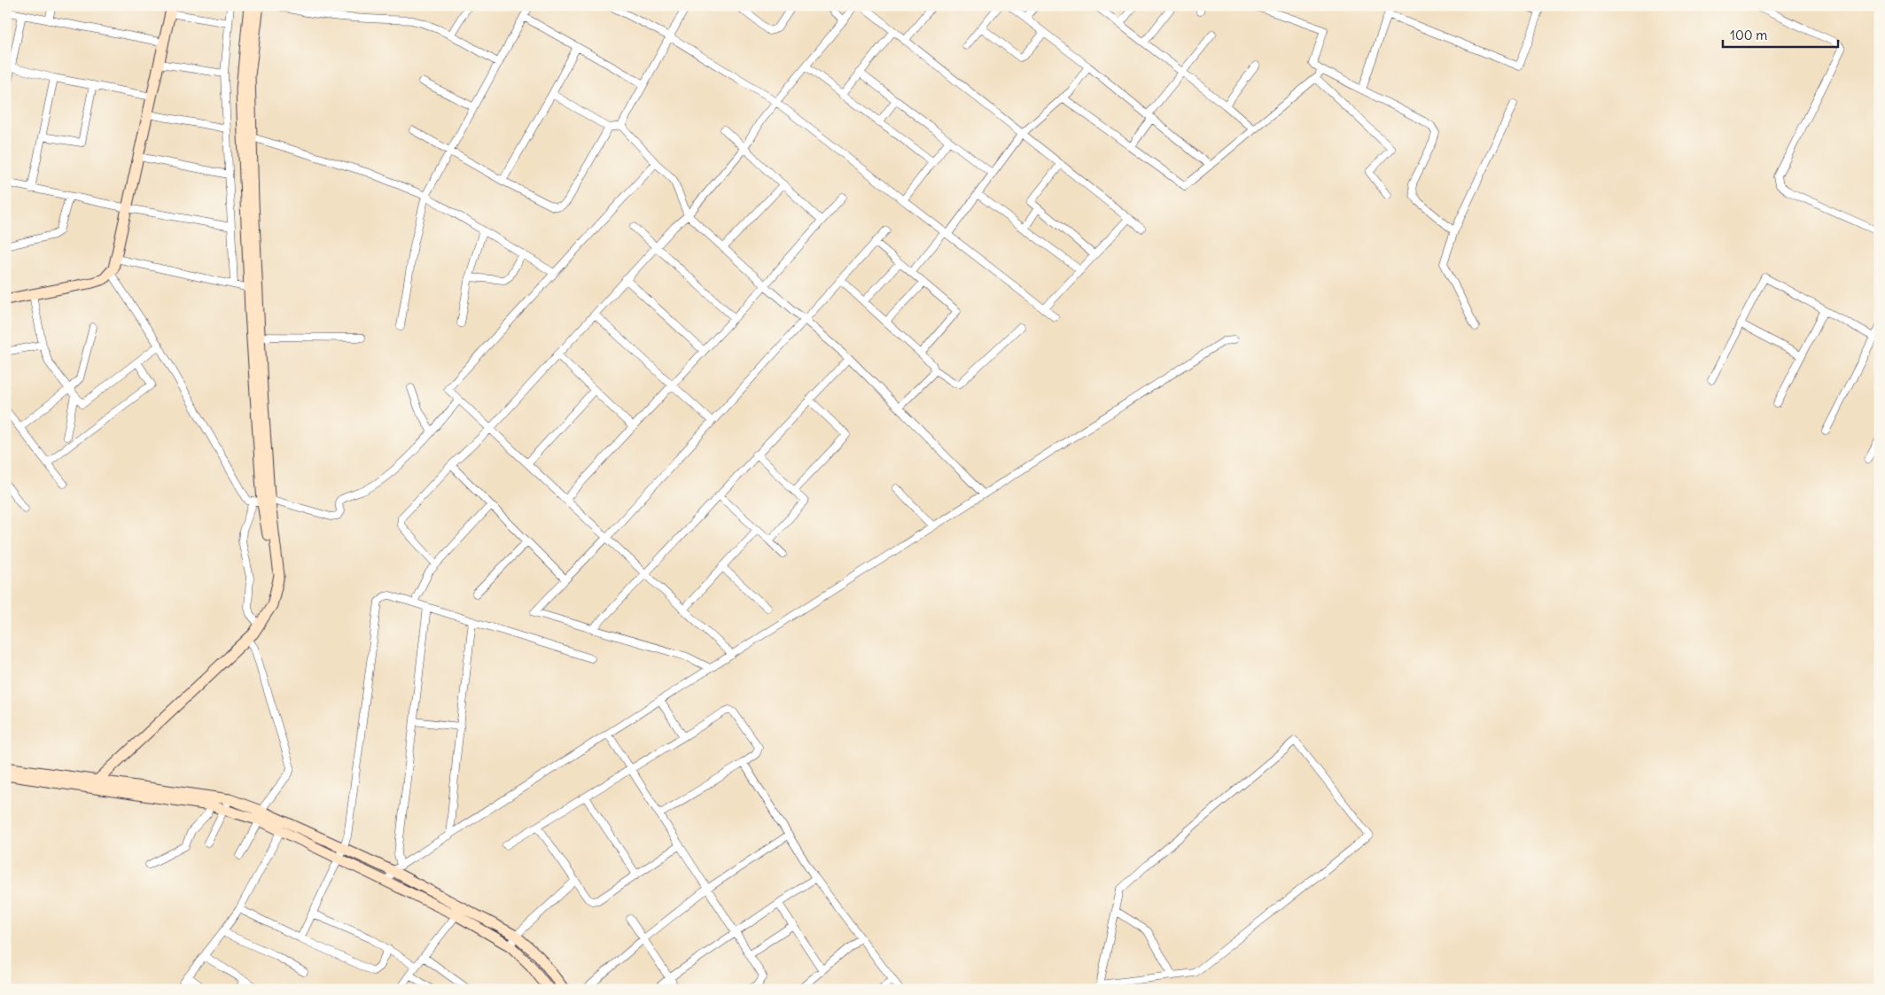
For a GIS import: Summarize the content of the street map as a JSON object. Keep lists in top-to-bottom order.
{
  "scale_bar": "100 m"
}
